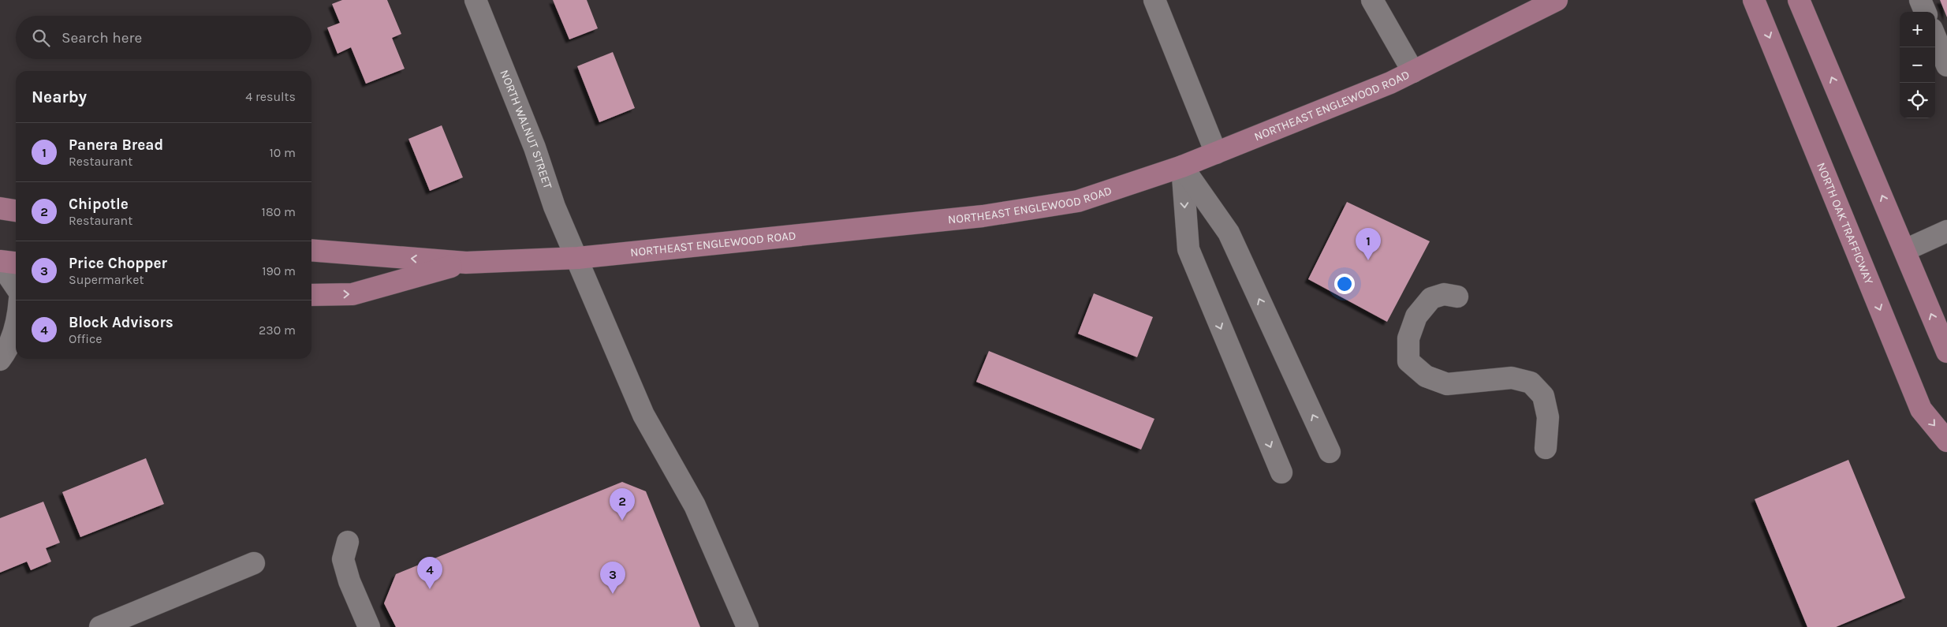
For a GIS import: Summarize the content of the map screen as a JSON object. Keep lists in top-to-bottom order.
{
  "streets": {
    "main road": ["NORTHEAST ENGLEWOOD ROAD", "NORTH OAK TRAFFICWAY"],
    "street": ["NORTH WALNUT STREET"]
  },
  "crossings": [
    ["NORTHEAST ENGLEWOOD ROAD", "NORTH WALNUT STREET"]
  ],
  "page": {
    "map_buttons": ["+", "−"],
    "search": "Search here",
    "heading": ["Nearby", "4 results"],
    "list": [
      {
        "mark": "1",
        "name": "Panera Bread",
        "note": "Restaurant",
        "value": "10 m"
      },
      {
        "mark": "2",
        "name": "Chipotle",
        "note": "Restaurant",
        "value": "180 m"
      },
      {
        "mark": "3",
        "name": "Price Chopper",
        "note": "Supermarket",
        "value": "190 m"
      },
      {
        "mark": "4",
        "name": "Block Advisors",
        "note": "Office",
        "value": "230 m"
      }
    ],
    "pins": [
      "1",
      "2",
      "4",
      "3"
    ]
  }
}
